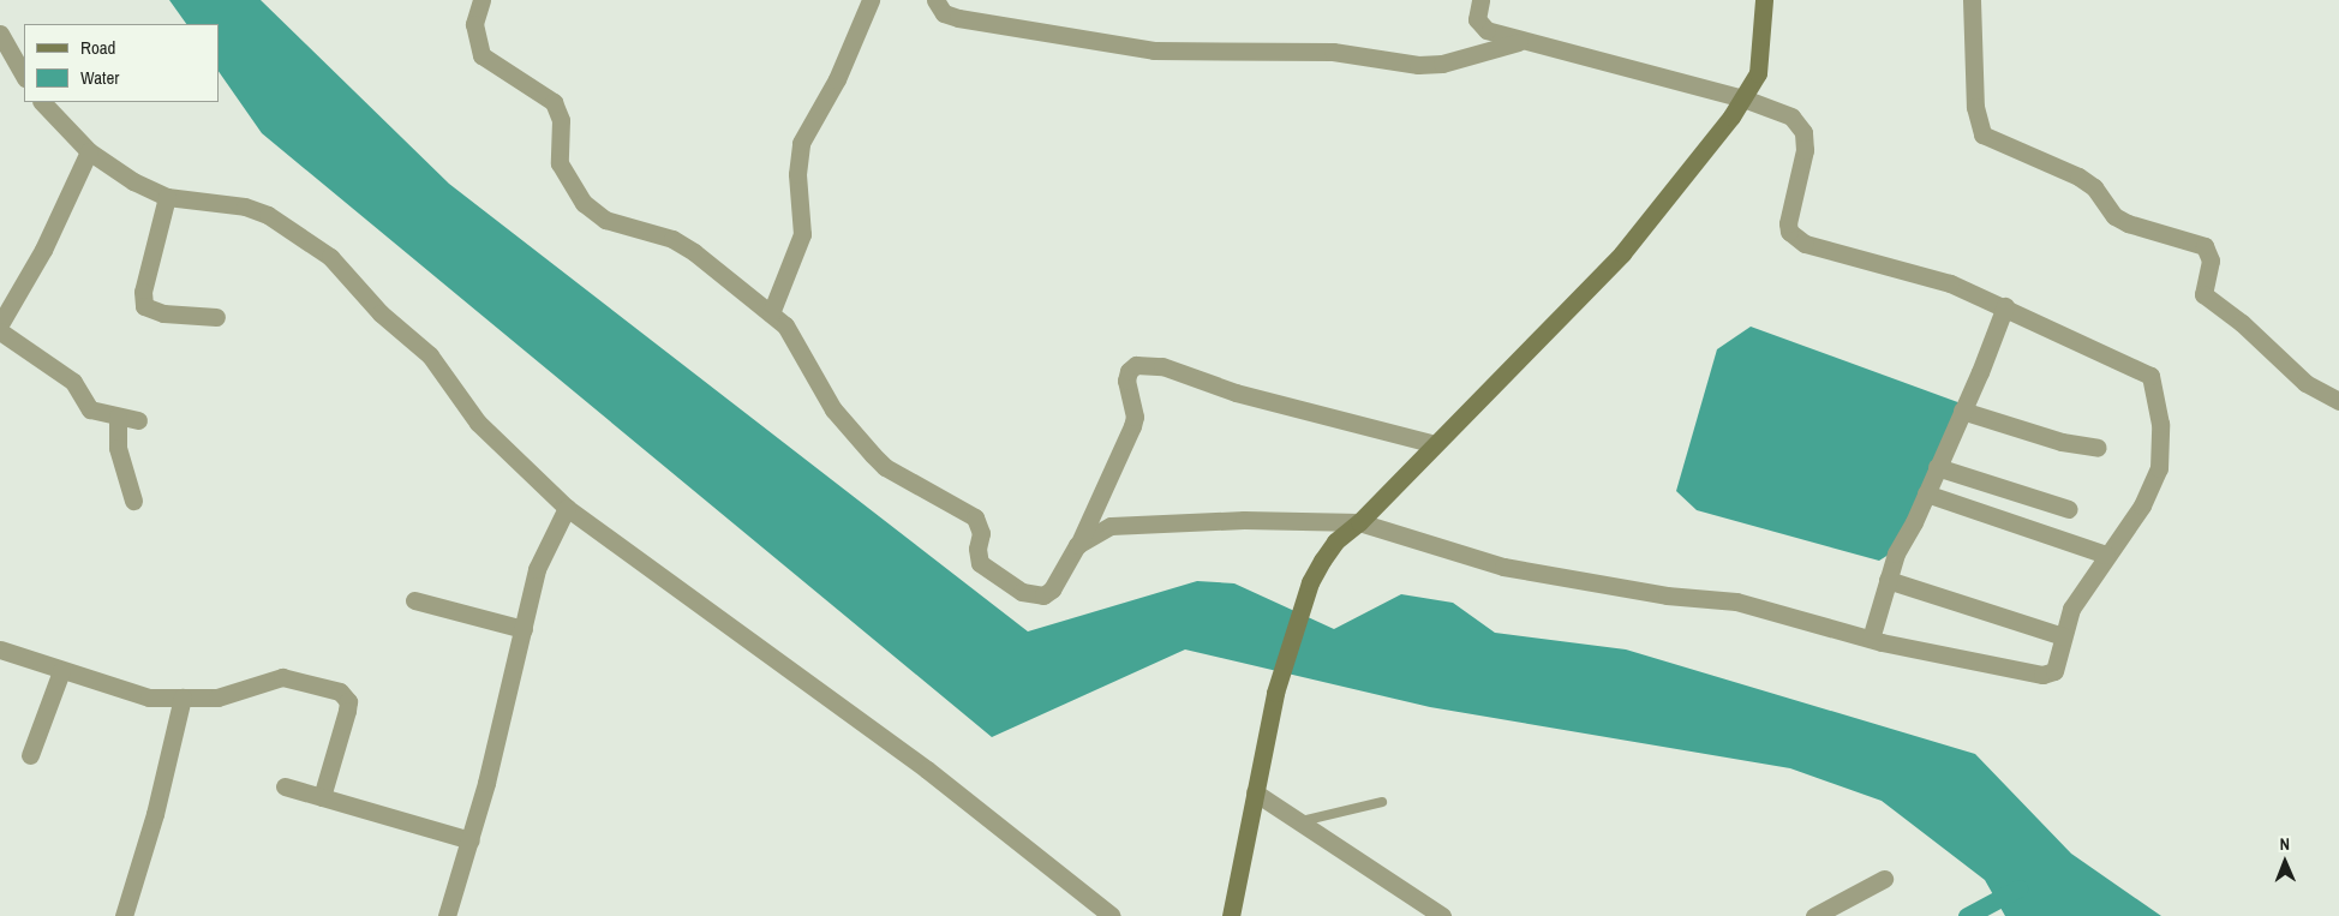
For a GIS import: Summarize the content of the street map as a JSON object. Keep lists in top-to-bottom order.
{
  "legend": ["Road", "Water"],
  "north": "top"
}
